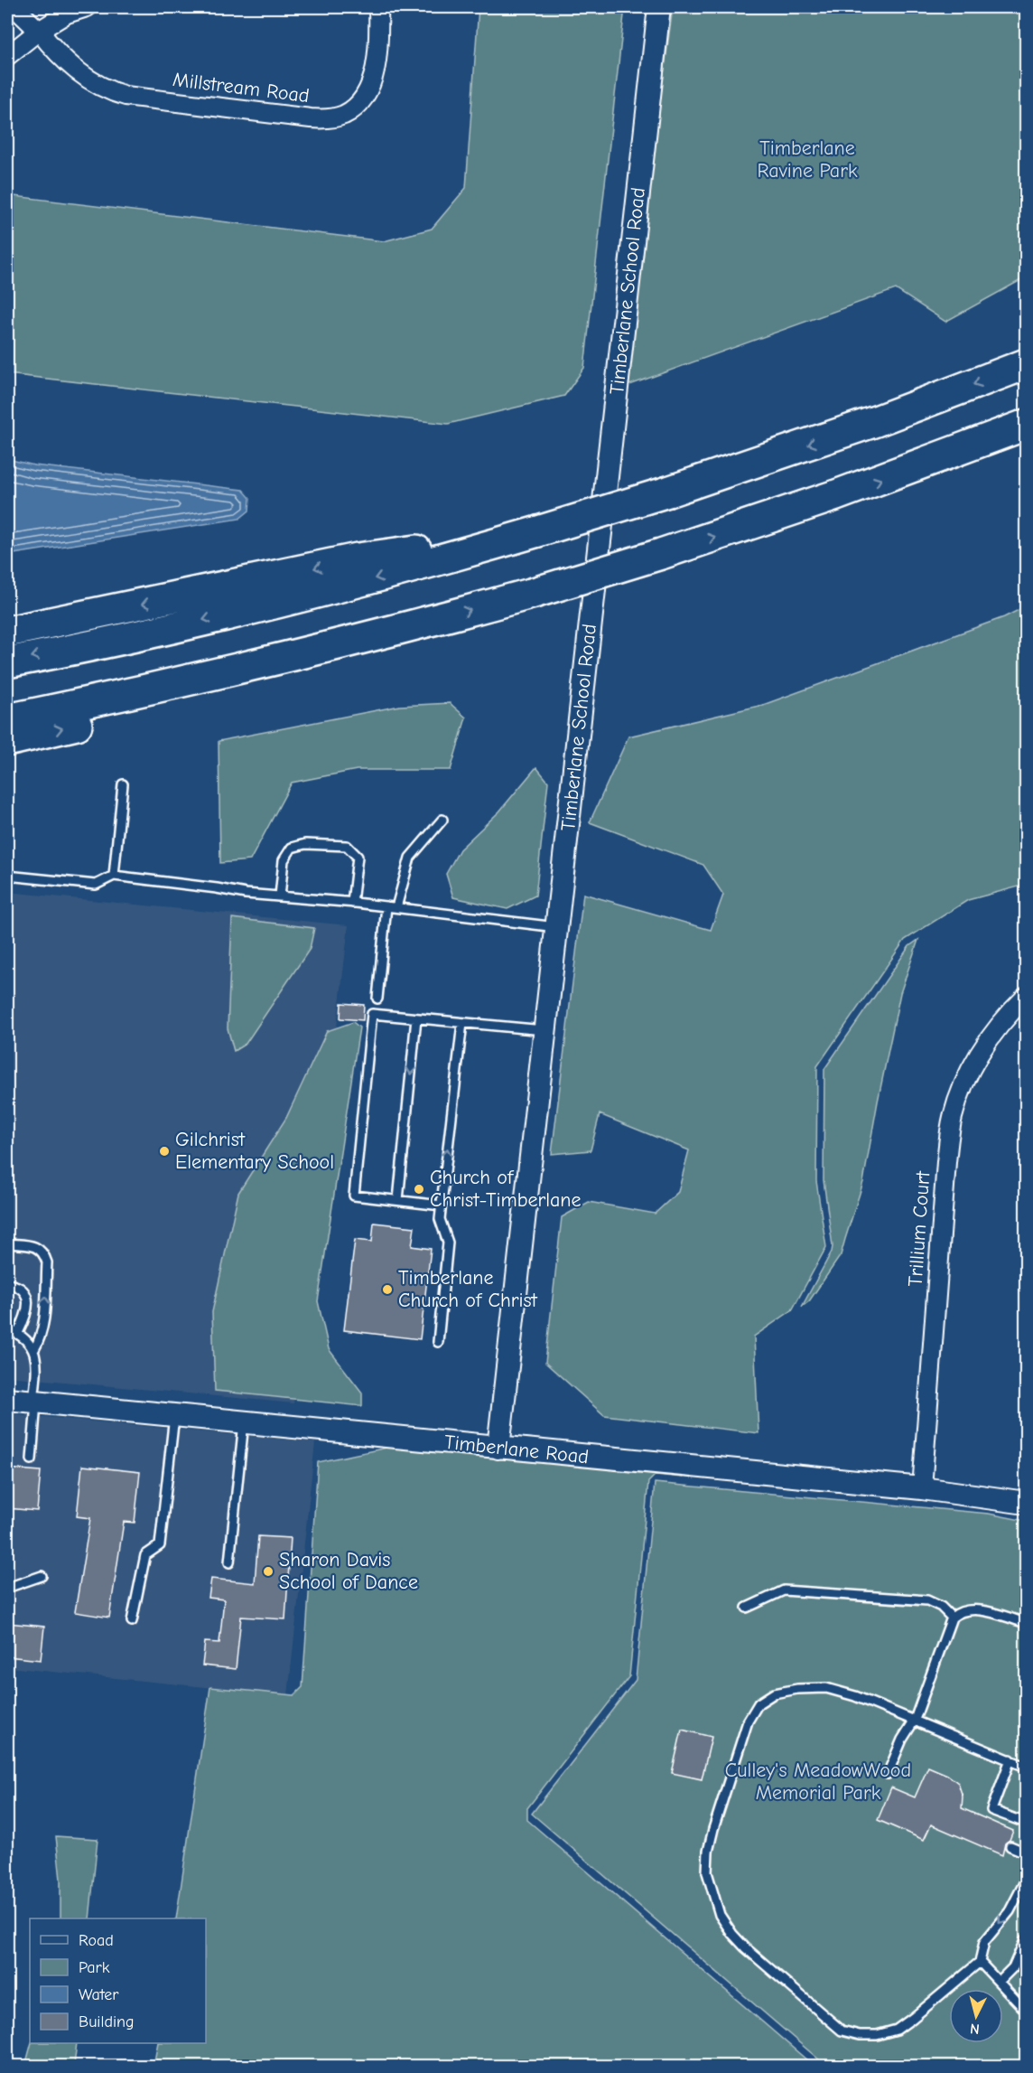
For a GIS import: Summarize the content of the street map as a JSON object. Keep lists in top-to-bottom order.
{
  "streets": {
    "street": [
      "Millstream Road",
      "Timberlane School Road",
      "Trillium Court",
      "Timberlane Road"
    ]
  },
  "crossings": [
    ["Timberlane School Road", "Timberlane Road"],
    ["Trillium Court", "Timberlane Road"]
  ],
  "parks": ["Timberlane Ravine Park", "Culley's MeadowWood Memorial Park"],
  "places": [
    "Gilchrist Elementary School",
    "Church of Christ-Timberlane",
    "Timberlane Church of Christ",
    "Sharon Davis School of Dance"
  ],
  "legend": [
    "Road",
    "Park",
    "Water",
    "Building"
  ],
  "north": "bottom"
}
